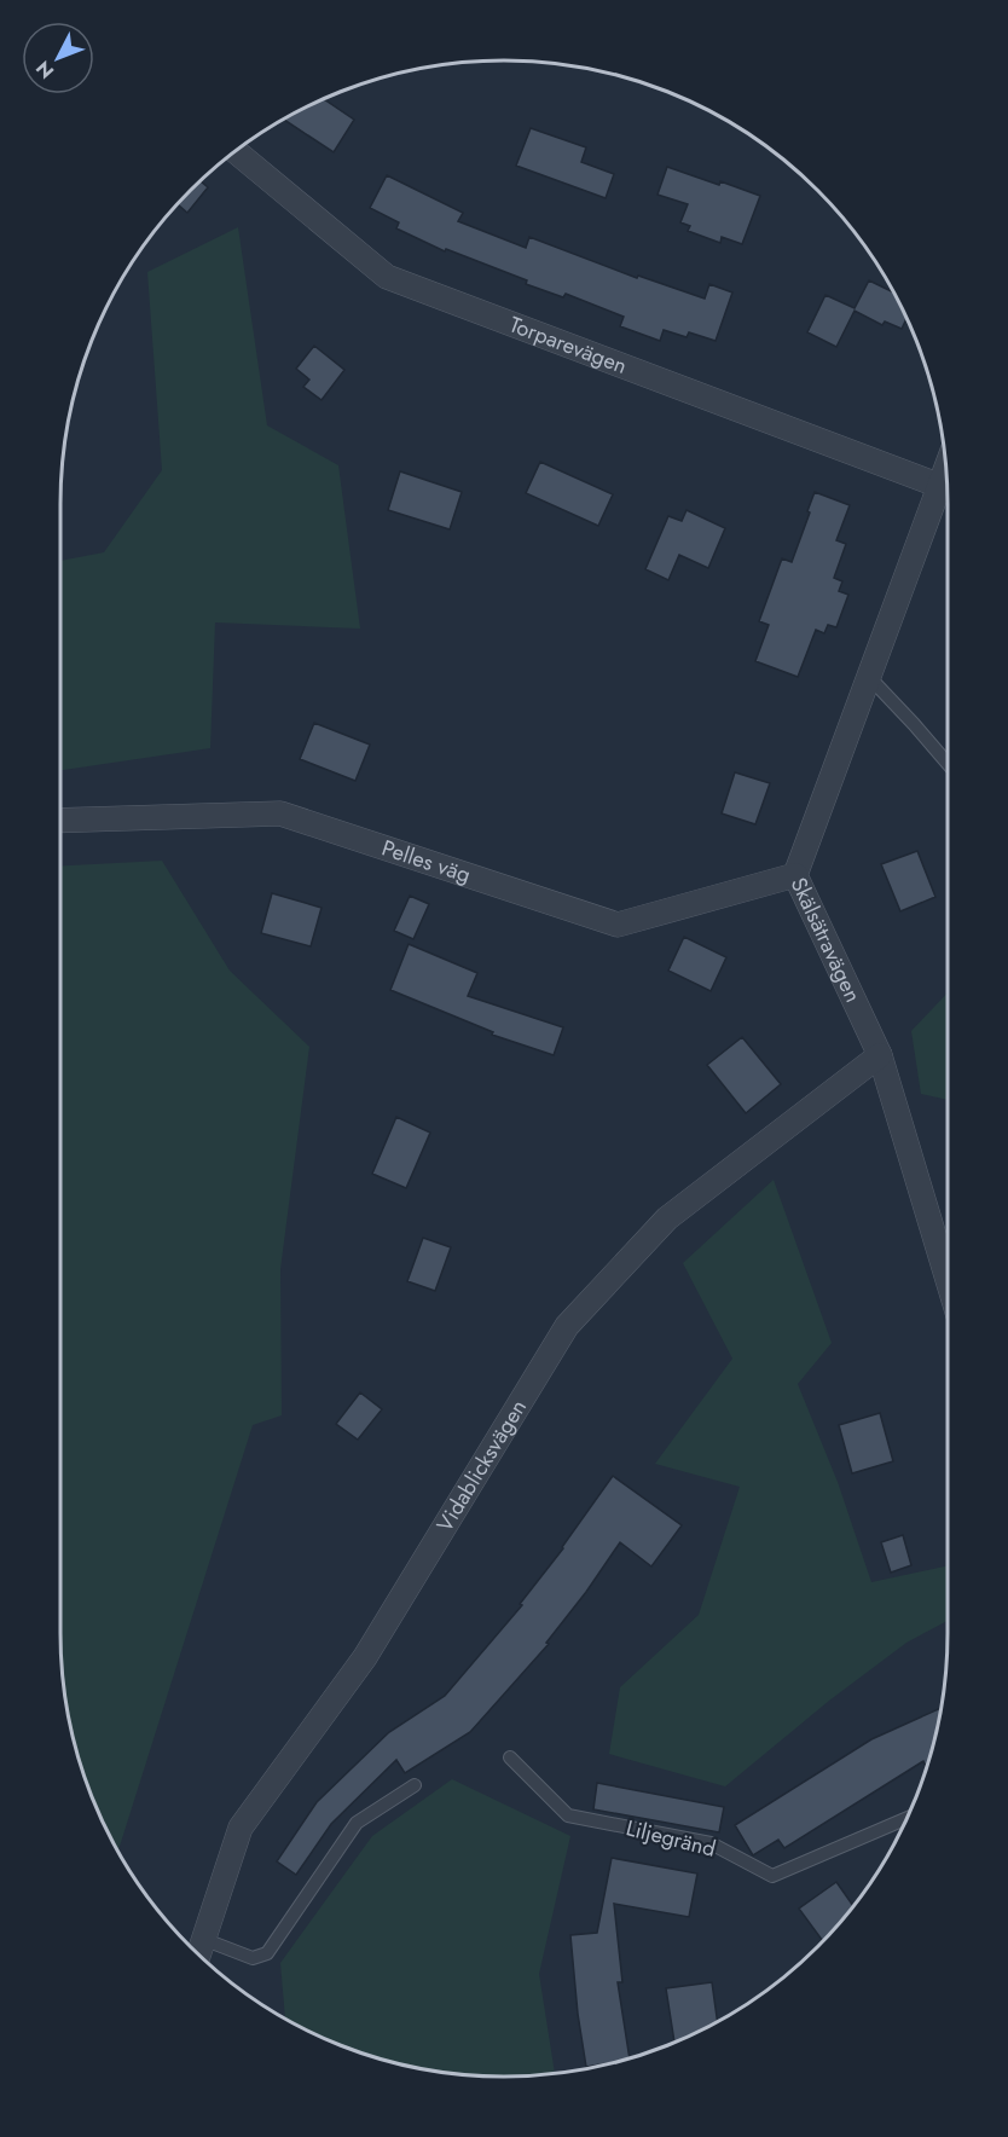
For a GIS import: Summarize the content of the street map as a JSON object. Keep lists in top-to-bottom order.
{
  "streets": {
    "street": [
      "Torparevägen",
      "Pelles väg",
      "Skälsätravägen",
      "Vidablicksvägen"
    ],
    "lane": ["Liljegränd"]
  },
  "crossings": [
    ["Torparevägen", "Skälsätravägen"],
    ["Pelles väg", "Skälsätravägen"],
    ["Skälsätravägen", "Vidablicksvägen"]
  ],
  "north": "bottom left"
}
